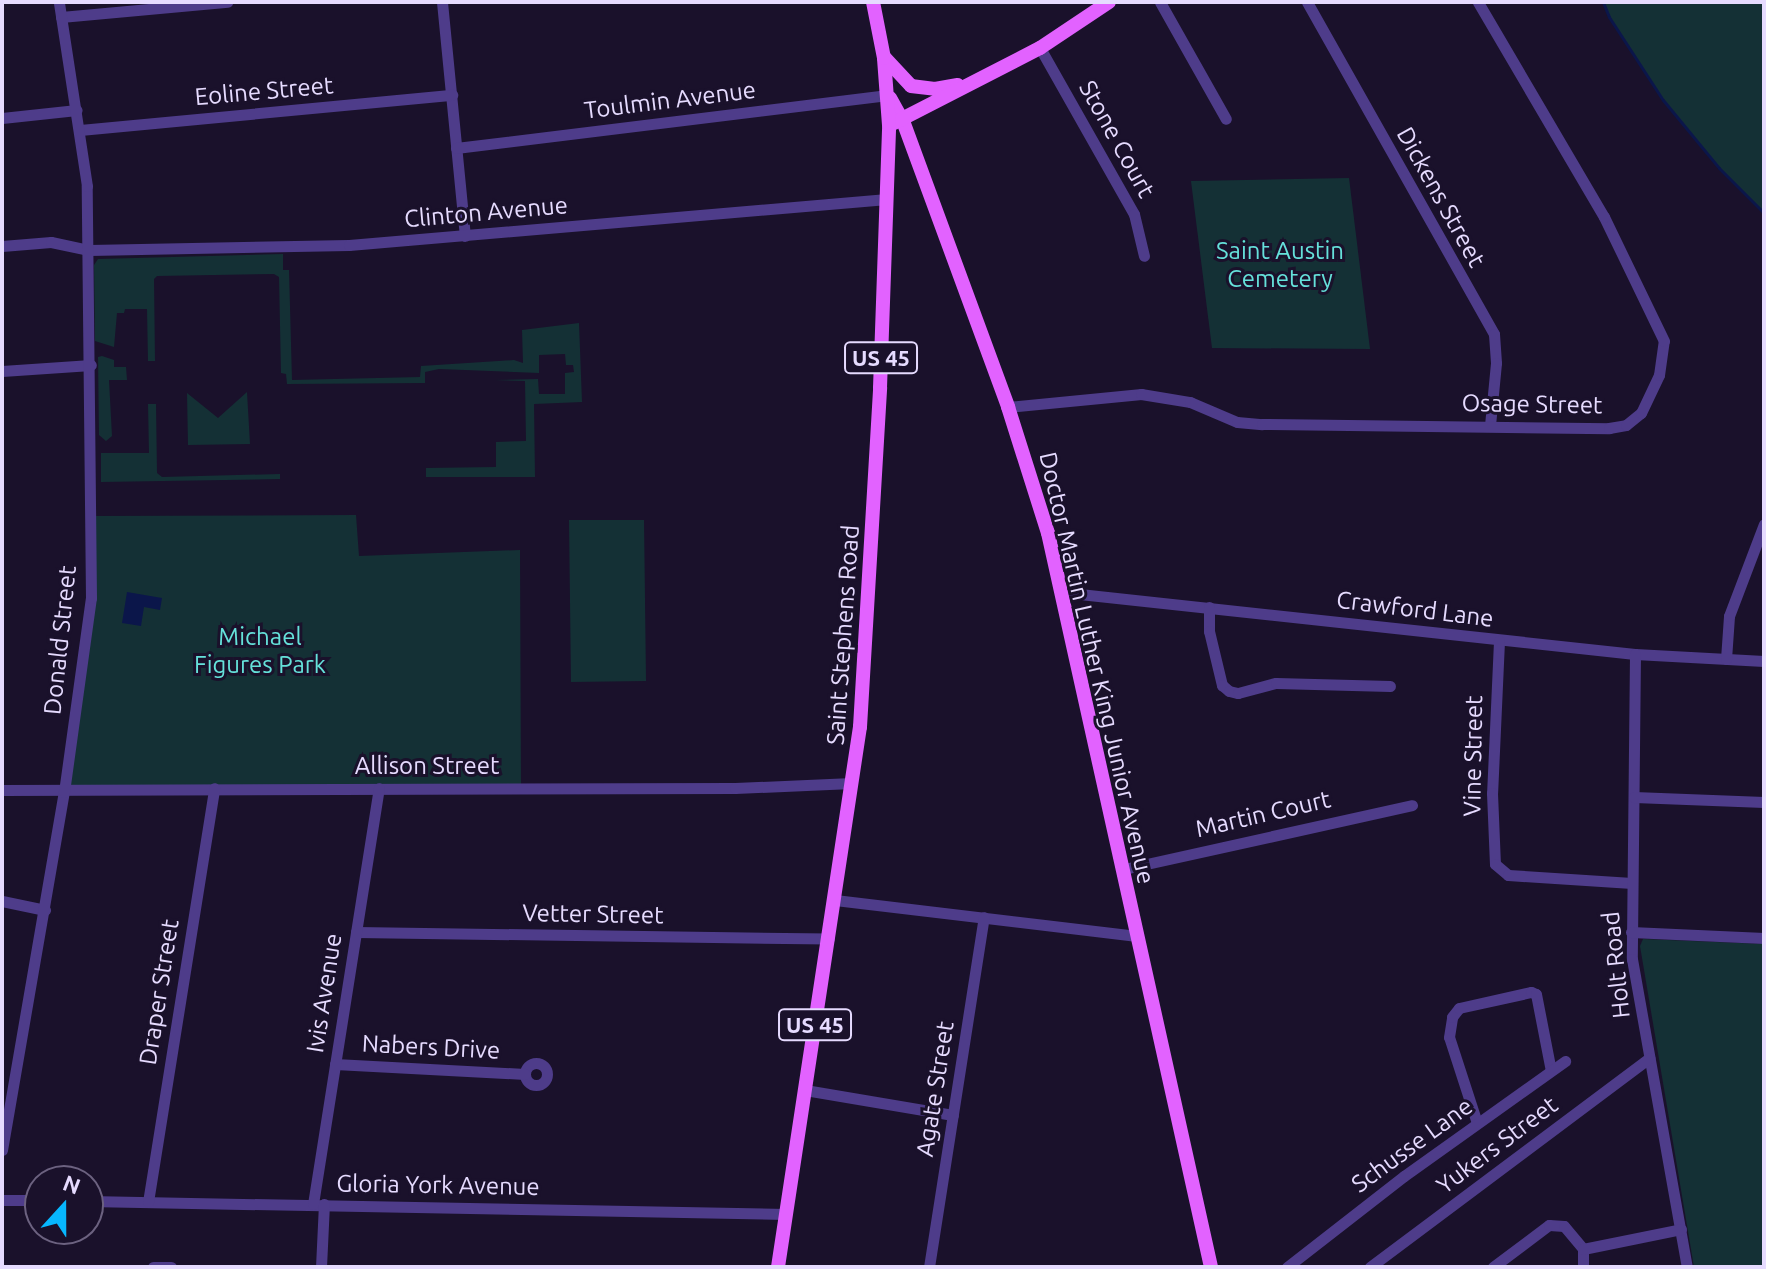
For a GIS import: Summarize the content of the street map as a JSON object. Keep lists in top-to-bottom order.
{
  "streets": {
    "main road": ["US 45", "Saint Stephens Road", "Doctor Martin Luther King Junior Avenue"],
    "street": [
      "Eoline Street",
      "Toulmin Avenue",
      "Stone Court",
      "Dickens Street",
      "Clinton Avenue",
      "Osage Street",
      "Crawford Lane",
      "Donald Street",
      "Vine Street",
      "Allison Street",
      "Martin Court",
      "Vetter Street",
      "Holt Road",
      "Draper Street",
      "Ivis Avenue",
      "Nabers Drive",
      "Agate Street",
      "Schusse Lane",
      "Yukers Street",
      "Gloria York Avenue"
    ]
  },
  "crossings": [
    ["Eoline Street", "Donald Street"],
    ["Toulmin Avenue", "Saint Stephens Road"],
    ["Dickens Street", "Osage Street"],
    ["Clinton Avenue", "Saint Stephens Road"],
    ["Clinton Avenue", "Donald Street"],
    ["Osage Street", "Doctor Martin Luther King Junior Avenue"],
    ["Crawford Lane", "Doctor Martin Luther King Junior Avenue"],
    ["Crawford Lane", "Vine Street"],
    ["Crawford Lane", "Holt Road"],
    ["Saint Stephens Road", "Doctor Martin Luther King Junior Avenue"],
    ["Saint Stephens Road", "Allison Street"],
    ["Saint Stephens Road", "Vetter Street"],
    ["Saint Stephens Road", "Gloria York Avenue"],
    ["Donald Street", "Allison Street"],
    ["Doctor Martin Luther King Junior Avenue", "Martin Court"],
    ["Vine Street", "Holt Road"],
    ["Allison Street", "Draper Street"],
    ["Allison Street", "Ivis Avenue"],
    ["Vetter Street", "Ivis Avenue"],
    ["Holt Road", "Yukers Street"],
    ["Draper Street", "Gloria York Avenue"],
    ["Ivis Avenue", "Nabers Drive"],
    ["Ivis Avenue", "Gloria York Avenue"]
  ],
  "parks": ["Saint Austin Cemetery", "Michael Figures Park"],
  "north": "top"
}
